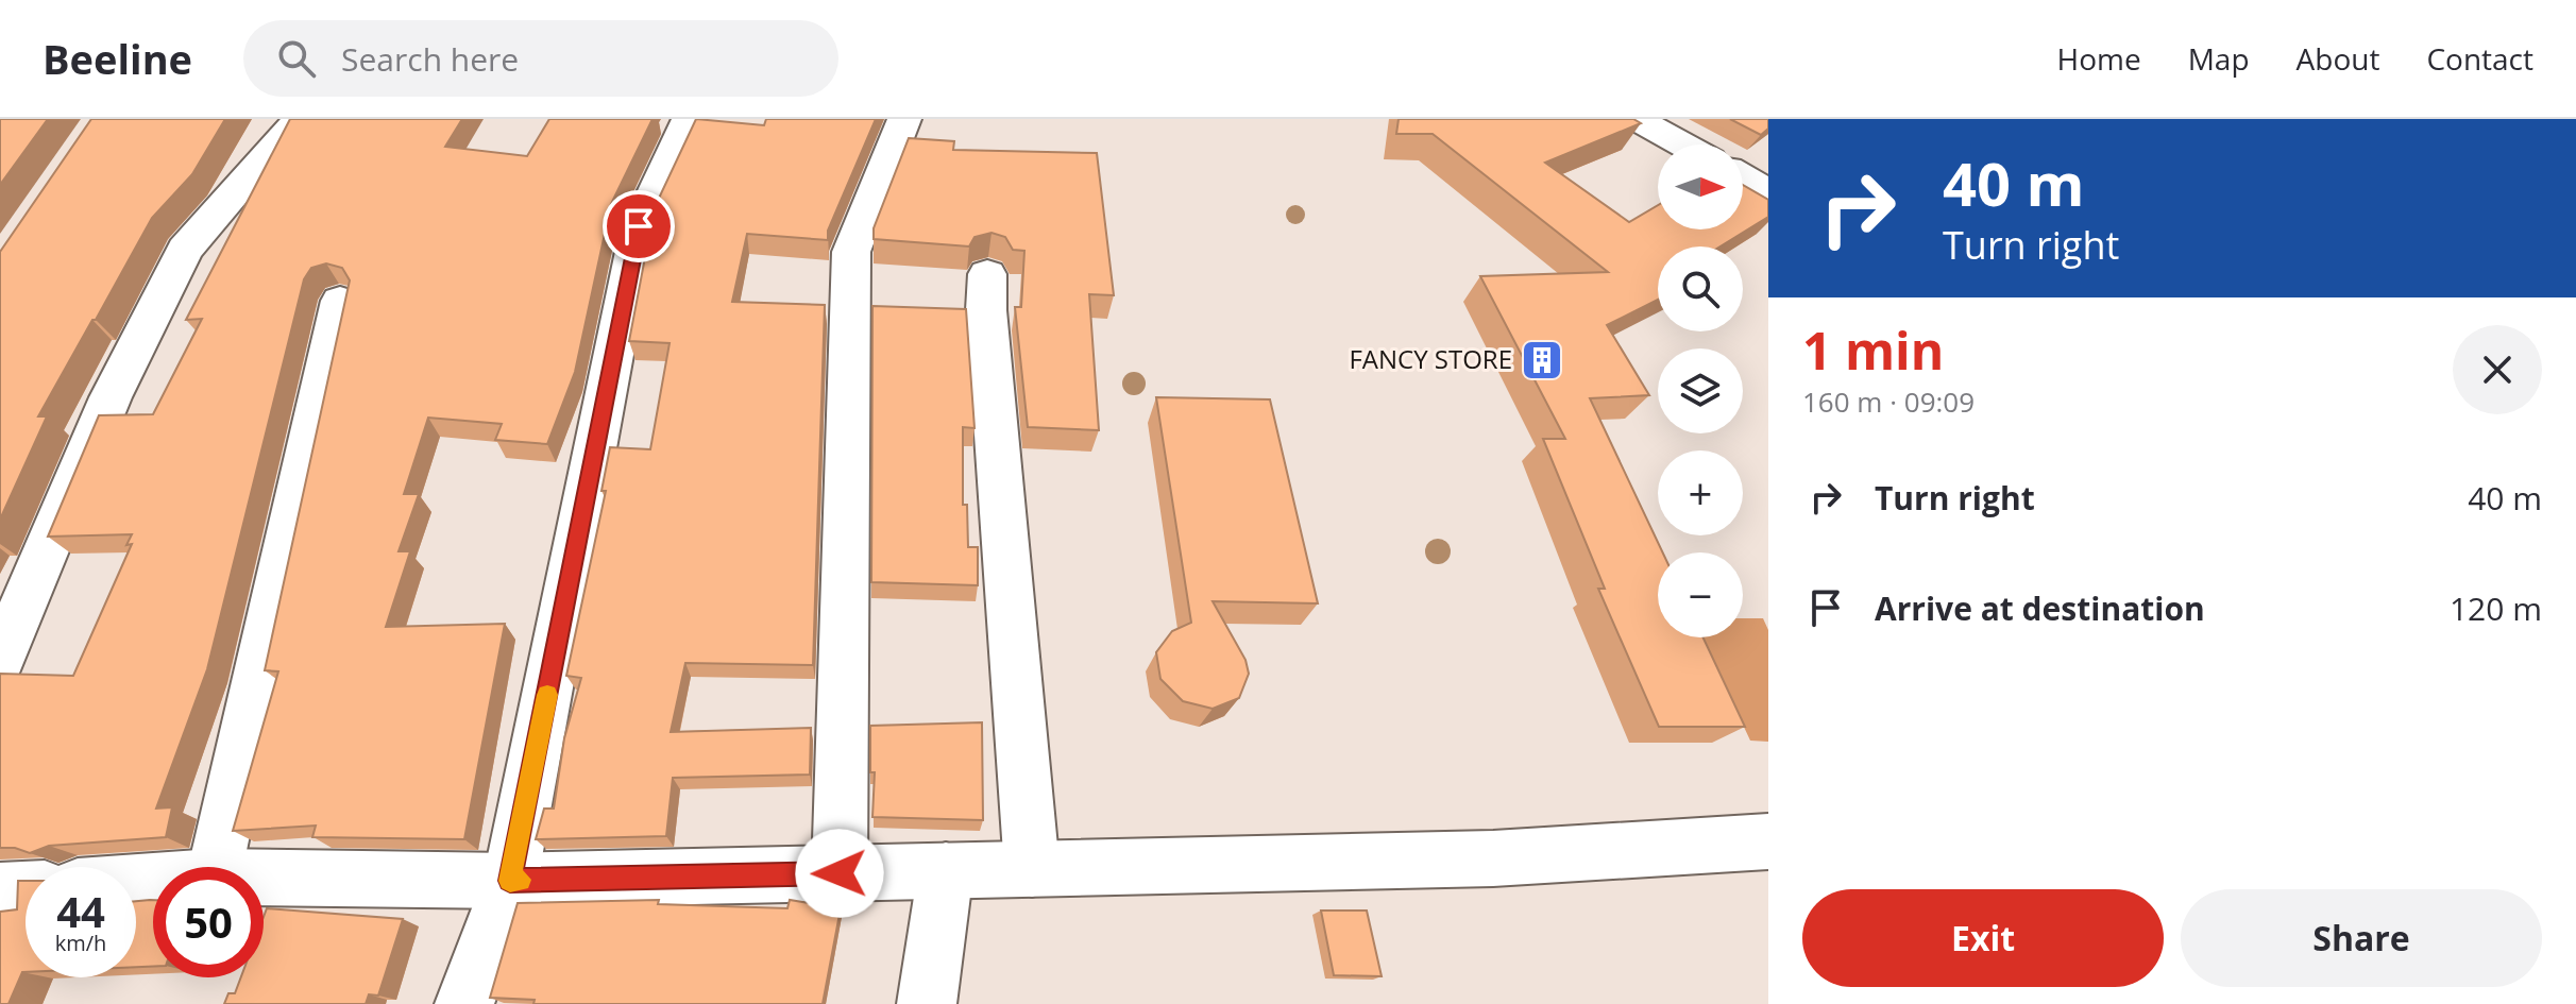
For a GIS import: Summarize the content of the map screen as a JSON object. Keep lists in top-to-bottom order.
{
  "places": {
    "building": ["FANCY STORE"]
  },
  "north": "right",
  "page": {
    "header": "Beeline",
    "search": "Search here",
    "nav": [
      "Home",
      "Map",
      "About",
      "Contact"
    ],
    "turn": ["40 m", "Turn right"],
    "map_buttons": ["+", "−"],
    "heading": ["1 min", "160 m · 09:09"],
    "list": [
      {
        "name": "Turn right",
        "value": "40 m"
      },
      {
        "name": "Arrive at destination",
        "value": "120 m"
      }
    ],
    "speed": "44 km/h",
    "limit": "50",
    "buttons": ["Exit", "Share"]
  }
}
